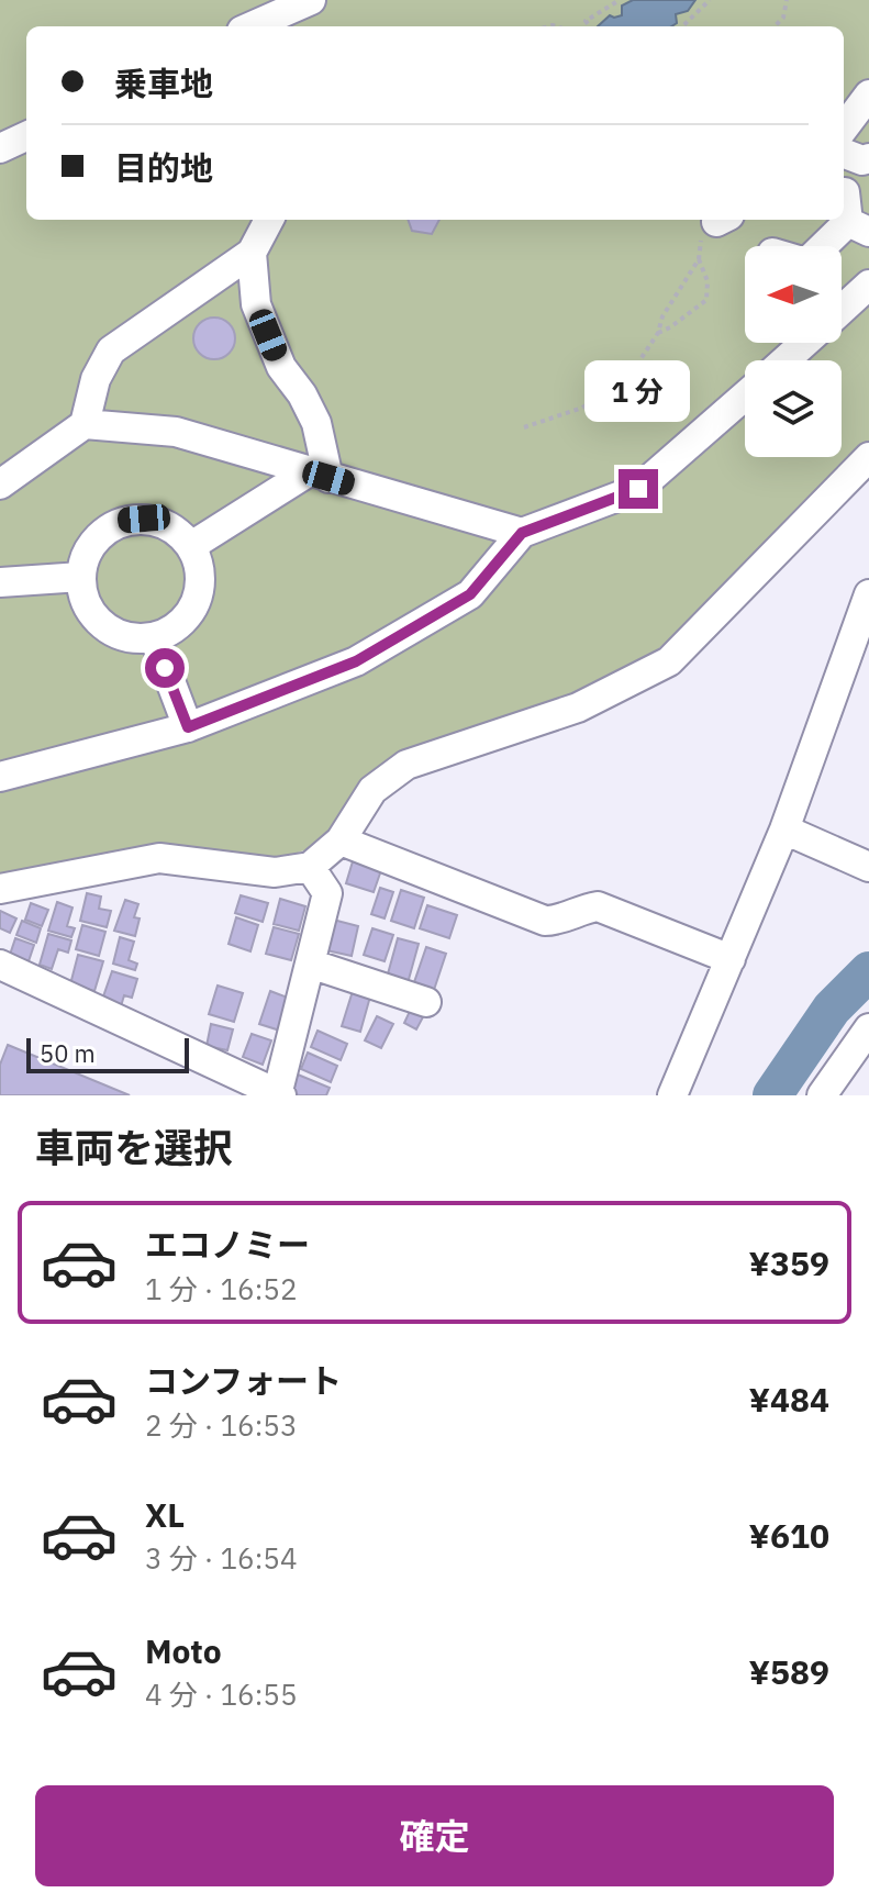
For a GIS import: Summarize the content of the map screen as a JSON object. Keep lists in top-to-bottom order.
{
  "scale_bar": "50 m",
  "north": "left",
  "page": {
    "banner": ["乗車地", "目的地"],
    "bubble": "1 分",
    "scale": "50 m",
    "heading": "車両を選択",
    "list": [
      {
        "name": "エコノミー",
        "note": "1 分 · 16:52",
        "value": "¥359"
      },
      {
        "name": "コンフォート",
        "note": "2 分 · 16:53",
        "value": "¥484"
      },
      {
        "name": "XL",
        "note": "3 分 · 16:54",
        "value": "¥610"
      },
      {
        "name": "Moto",
        "note": "4 分 · 16:55",
        "value": "¥589"
      }
    ],
    "buttons": "確定"
  }
}
